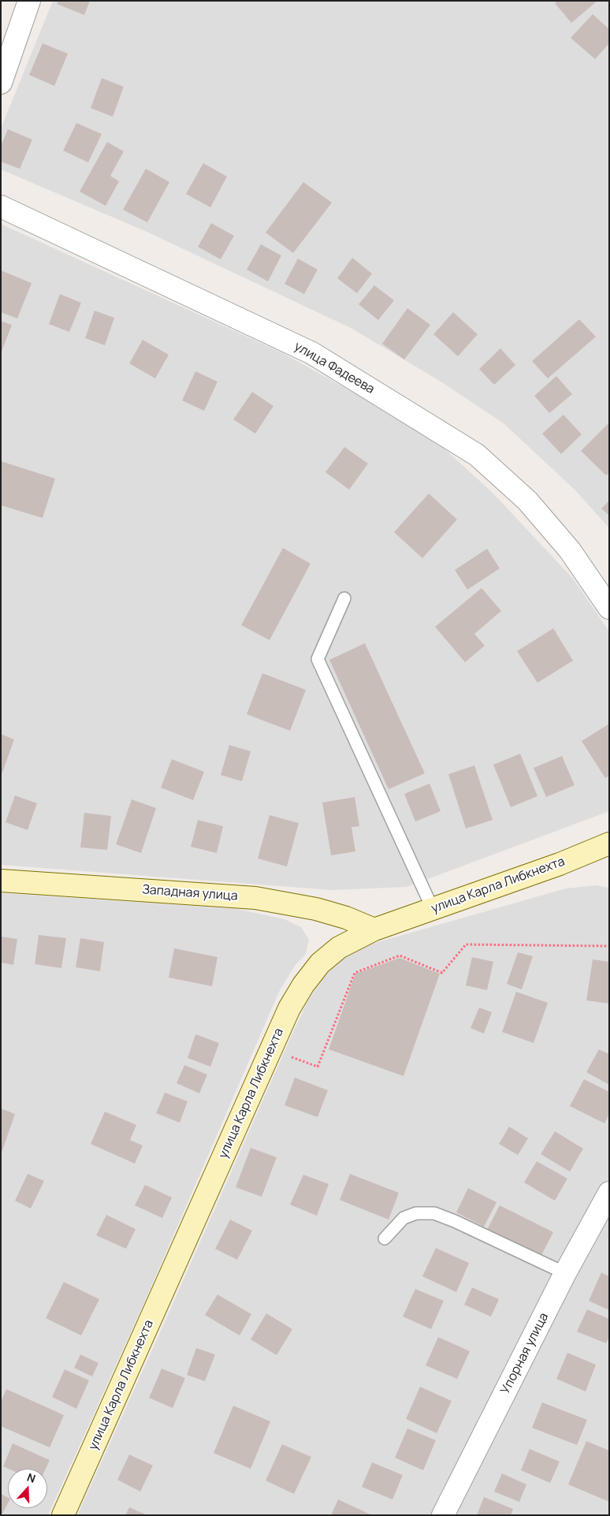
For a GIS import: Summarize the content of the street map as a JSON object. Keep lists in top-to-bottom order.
{
  "streets": {
    "main road": ["улица Карла Либкнехта", "Западная улица"],
    "street": ["улица Фадеева", "Упорная улица"]
  },
  "crossings": [
    ["улица Карла Либкнехта", "Западная улица"]
  ],
  "north": "top"
}
